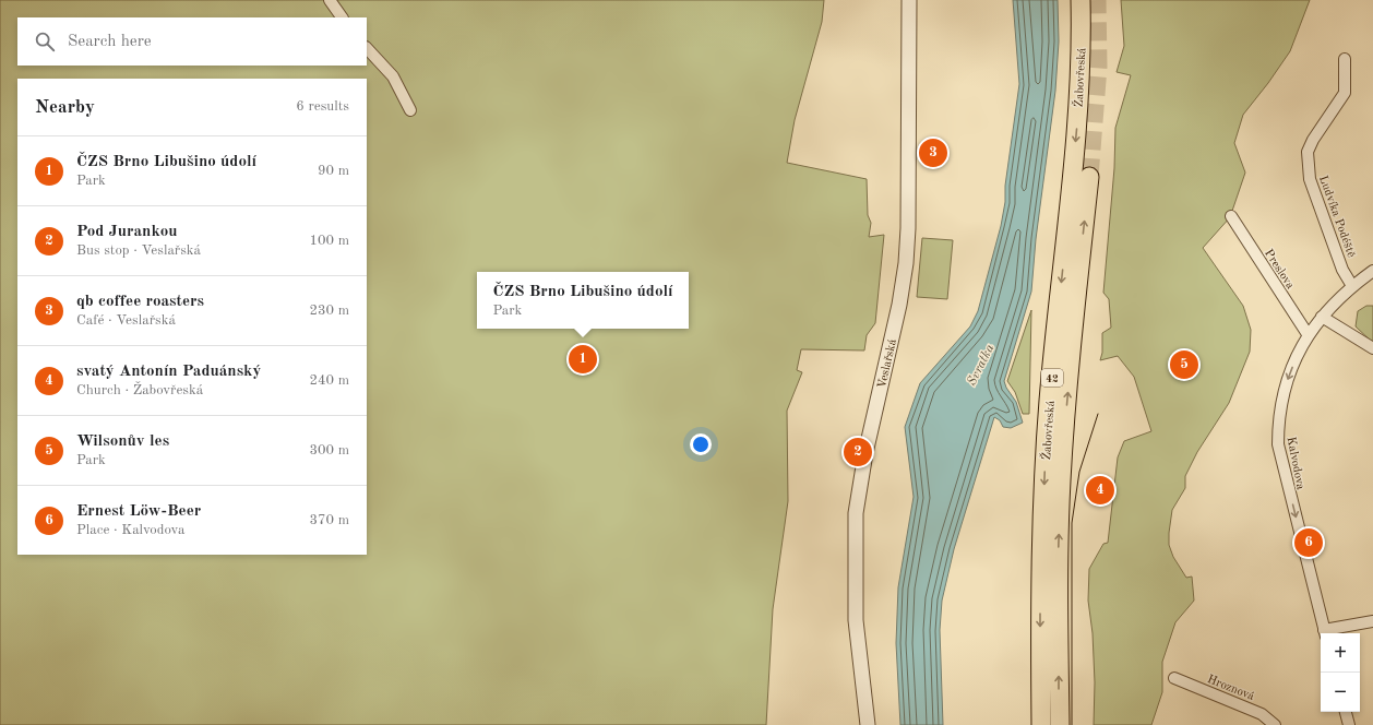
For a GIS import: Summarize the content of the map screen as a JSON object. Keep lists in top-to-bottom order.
{
  "streets": {
    "highway": ["Žabovřeská", "42"],
    "street": [
      "Ludvíka Podéště",
      "Preslova",
      "Veslařská",
      "Kalvodova",
      "Hroznová"
    ]
  },
  "crossings": [
    ["Ludvíka Podéště", "Kalvodova"],
    ["Preslova", "Kalvodova"]
  ],
  "one_way": ["Kalvodova"],
  "water": ["Svratka"],
  "page": {
    "search": "Search here",
    "heading": ["Nearby", "6 results"],
    "list": [
      {
        "mark": "1",
        "name": "ČZS Brno Libušino údolí",
        "note": "Park",
        "value": "90 m"
      },
      {
        "mark": "2",
        "name": "Pod Jurankou",
        "note": "Bus stop · Veslařská",
        "value": "100 m"
      },
      {
        "mark": "3",
        "name": "qb coffee roasters",
        "note": "Café · Veslařská",
        "value": "230 m"
      },
      {
        "mark": "4",
        "name": "svatý Antonín Paduánský",
        "note": "Church · Žabovřeská",
        "value": "240 m"
      },
      {
        "mark": "5",
        "name": "Wilsonův les",
        "note": "Park",
        "value": "300 m"
      },
      {
        "mark": "6",
        "name": "Ernest Löw-Beer",
        "note": "Place · Kalvodova",
        "value": "370 m"
      }
    ],
    "pins": [
      "3",
      "1",
      "5",
      "2",
      "4",
      "6"
    ],
    "popup": ["ČZS Brno Libušino údolí", "Park"],
    "map_buttons": ["+", "−"]
  }
}
